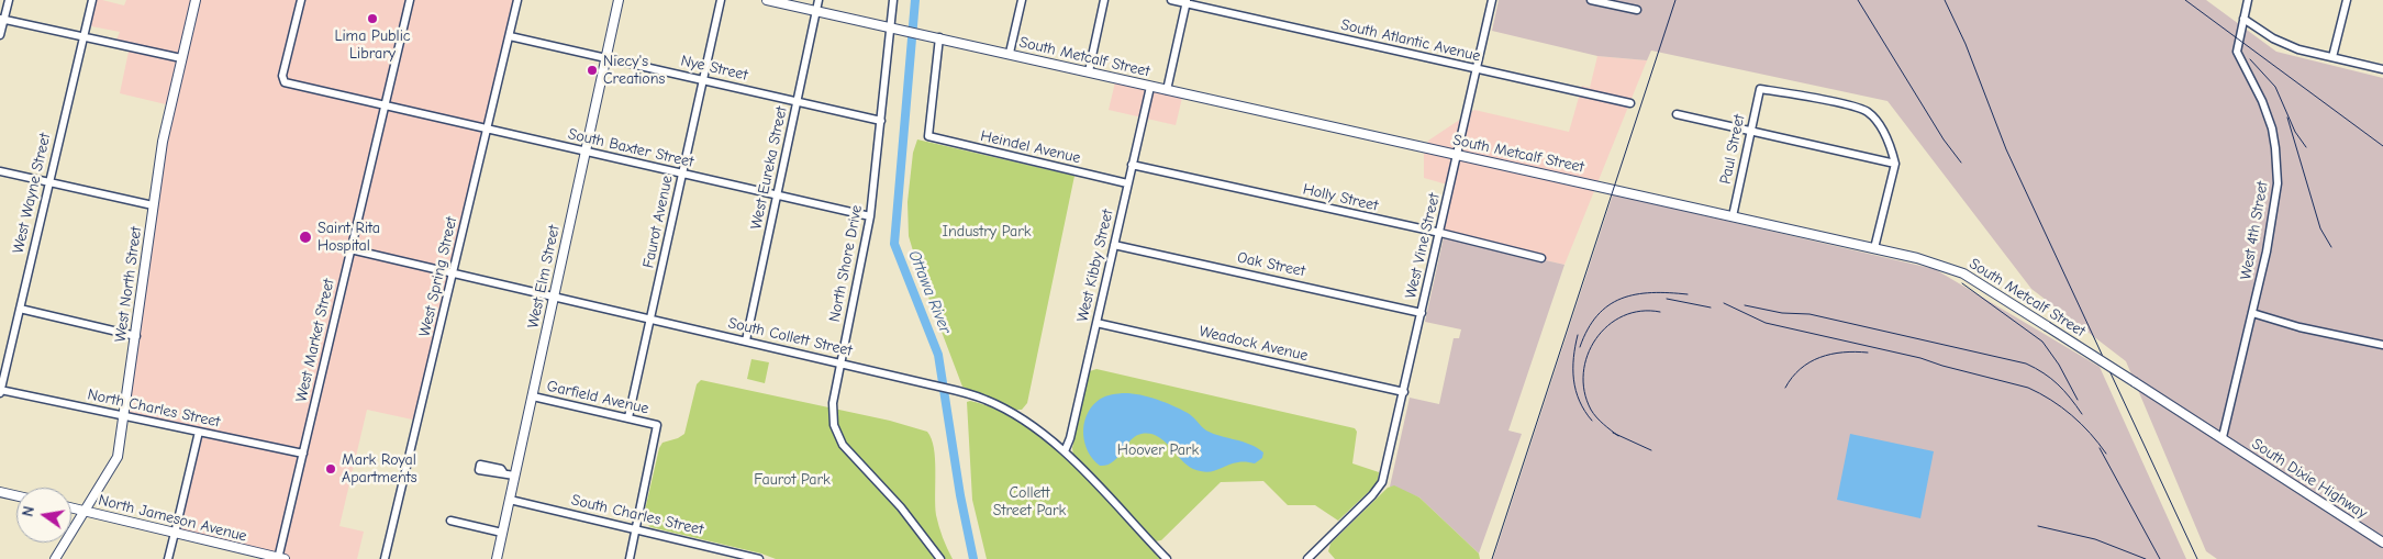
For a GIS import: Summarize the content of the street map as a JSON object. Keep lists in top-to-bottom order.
{
  "streets": {
    "main road": [
      "South Metcalf Street",
      "West Elm Street",
      "West North Street",
      "South Dixie Highway",
      "North Jameson Avenue"
    ],
    "street": [
      "South Atlantic Avenue",
      "Nye Street",
      "Heindel Avenue",
      "South Baxter Street",
      "Paul Street",
      "West Eureka Street",
      "West Wayne Street",
      "Holly Street",
      "Faurot Avenue",
      "West 4th Street",
      "West Vine Street",
      "North Shore Drive",
      "Oak Street",
      "West Kibby Street",
      "West Spring Street",
      "South Collett Street",
      "West Market Street",
      "Weadock Avenue",
      "Garfield Avenue",
      "North Charles Street",
      "South Charles Street"
    ]
  },
  "crossings": [
    ["South Atlantic Avenue", "West Vine Street"],
    ["South Metcalf Street", "Heindel Avenue"],
    ["South Metcalf Street", "Paul Street"],
    ["South Metcalf Street", "West Eureka Street"],
    ["South Metcalf Street", "West 4th Street"],
    ["South Metcalf Street", "West Vine Street"],
    ["South Metcalf Street", "North Shore Drive"],
    ["South Metcalf Street", "West Kibby Street"],
    ["South Metcalf Street", "South Dixie Highway"],
    ["Nye Street", "West Eureka Street"],
    ["Nye Street", "Faurot Avenue"],
    ["Nye Street", "North Shore Drive"],
    ["Nye Street", "West Spring Street"],
    ["Nye Street", "West Elm Street"],
    ["Heindel Avenue", "West Kibby Street"],
    ["South Baxter Street", "West Eureka Street"],
    ["South Baxter Street", "Faurot Avenue"],
    ["South Baxter Street", "North Shore Drive"],
    ["South Baxter Street", "West Spring Street"],
    ["South Baxter Street", "West Elm Street"],
    ["South Baxter Street", "West Market Street"],
    ["West Eureka Street", "South Collett Street"],
    ["West Wayne Street", "North Charles Street"],
    ["Holly Street", "West Vine Street"],
    ["Holly Street", "West Kibby Street"],
    ["Faurot Avenue", "South Collett Street"],
    ["Faurot Avenue", "Garfield Avenue"],
    ["West 4th Street", "South Dixie Highway"],
    ["West Vine Street", "Oak Street"],
    ["West Vine Street", "Weadock Avenue"],
    ["North Shore Drive", "South Collett Street"],
    ["Oak Street", "West Kibby Street"],
    ["West Kibby Street", "South Collett Street"],
    ["West Kibby Street", "Weadock Avenue"],
    ["West Spring Street", "South Collett Street"],
    ["West Elm Street", "South Collett Street"],
    ["West Elm Street", "Garfield Avenue"],
    ["West Elm Street", "South Charles Street"],
    ["West North Street", "North Charles Street"],
    ["West North Street", "North Jameson Avenue"],
    ["South Collett Street", "West Market Street"],
    ["West Market Street", "North Charles Street"],
    ["West Market Street", "North Jameson Avenue"],
    ["Garfield Avenue", "South Charles Street"]
  ],
  "water": ["Ottawa River"],
  "parks": [
    "Industry Park",
    "Hoover Park",
    "Faurot Park",
    "Collett Street Park"
  ],
  "places": [
    "Lima Public Library",
    "Niecy's Creations",
    "Saint Rita Hospital",
    "Mark Royal Apartments"
  ],
  "north": "left"
}
